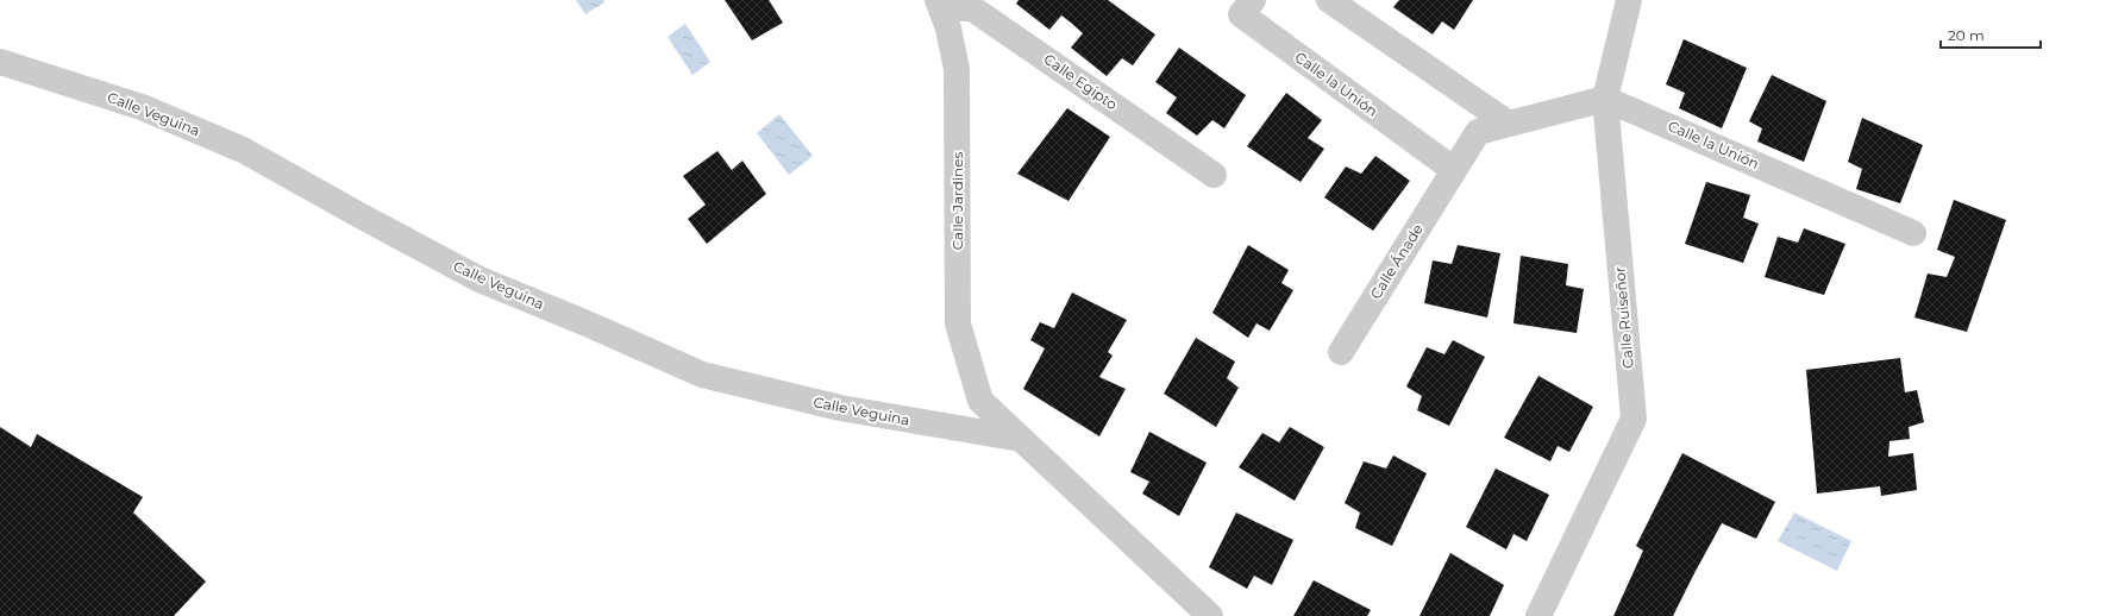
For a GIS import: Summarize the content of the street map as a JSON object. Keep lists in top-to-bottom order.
{
  "streets": {
    "street": [
      "Calle Egipto",
      "Calle la Unión",
      "Calle Veguina",
      "Calle Jardines",
      "Calle Ánade",
      "Calle Ruiseñor"
    ]
  },
  "crossings": [
    ["Calle Egipto", "Calle Jardines"],
    ["Calle la Unión", "Calle Ánade"],
    ["Calle la Unión", "Calle Ruiseñor"],
    ["Calle Veguina", "Calle Jardines"]
  ],
  "scale_bar": "20 m"
}
